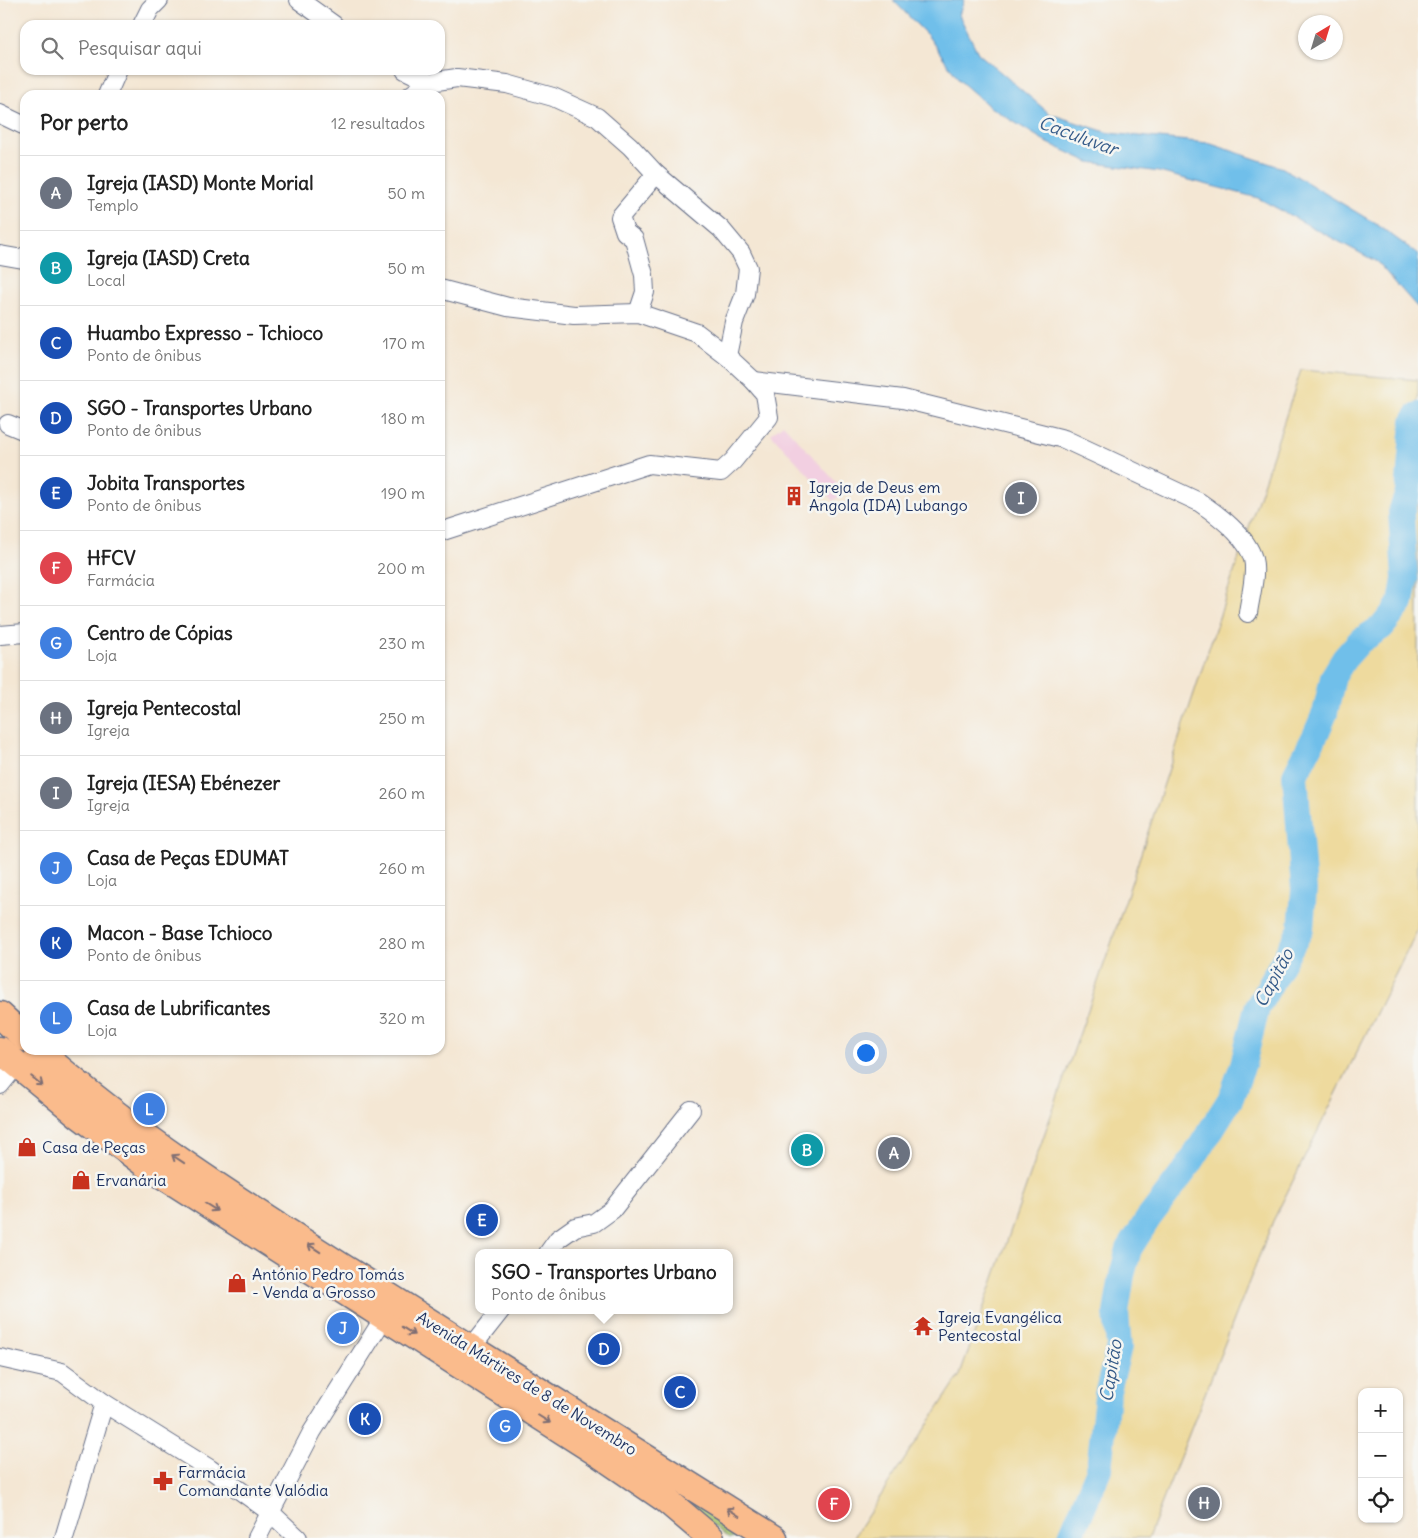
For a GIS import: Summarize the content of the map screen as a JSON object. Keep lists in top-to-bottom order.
{
  "streets": {
    "main road": ["Avenida Mártires de 8 de Novembro"]
  },
  "water": ["Caculuvar", "Capitão"],
  "places": {
    "building": ["Igreja de Deus em Angola (IDA) Lubango"],
    "shop": ["Casa de Peças", "Ervanária", "António Pedro Tomás - Venda a Grosso"],
    "temple": ["Igreja Evangélica Pentecostal"],
    "pharmacy": ["Farmácia Comandante Valódia"]
  },
  "north": "top right",
  "page": {
    "search": "Pesquisar aqui",
    "heading": ["Por perto", "12 resultados"],
    "list": [
      {
        "mark": "A",
        "name": "Igreja (IASD) Monte Morial",
        "note": "Templo",
        "value": "50 m"
      },
      {
        "mark": "B",
        "name": "Igreja (IASD) Creta",
        "note": "Local",
        "value": "50 m"
      },
      {
        "mark": "C",
        "name": "Huambo Expresso - Tchioco",
        "note": "Ponto de ônibus",
        "value": "170 m"
      },
      {
        "mark": "D",
        "name": "SGO - Transportes Urbano",
        "note": "Ponto de ônibus",
        "value": "180 m"
      },
      {
        "mark": "E",
        "name": "Jobita Transportes",
        "note": "Ponto de ônibus",
        "value": "190 m"
      },
      {
        "mark": "F",
        "name": "HFCV",
        "note": "Farmácia",
        "value": "200 m"
      },
      {
        "mark": "G",
        "name": "Centro de Cópias",
        "note": "Loja",
        "value": "230 m"
      },
      {
        "mark": "H",
        "name": "Igreja Pentecostal",
        "note": "Igreja",
        "value": "250 m"
      },
      {
        "mark": "I",
        "name": "Igreja (IESA) Ebénezer",
        "note": "Igreja",
        "value": "260 m"
      },
      {
        "mark": "J",
        "name": "Casa de Peças EDUMAT",
        "note": "Loja",
        "value": "260 m"
      },
      {
        "mark": "K",
        "name": "Macon - Base Tchioco",
        "note": "Ponto de ônibus",
        "value": "280 m"
      },
      {
        "mark": "L",
        "name": "Casa de Lubrificantes",
        "note": "Loja",
        "value": "320 m"
      }
    ],
    "pins": [
      "I",
      "L",
      "B",
      "A",
      "E",
      "J",
      "D",
      "C",
      "K",
      "G",
      "H",
      "F"
    ],
    "popup": ["SGO - Transportes Urbano", "Ponto de ônibus"],
    "map_buttons": ["+", "−"]
  }
}
